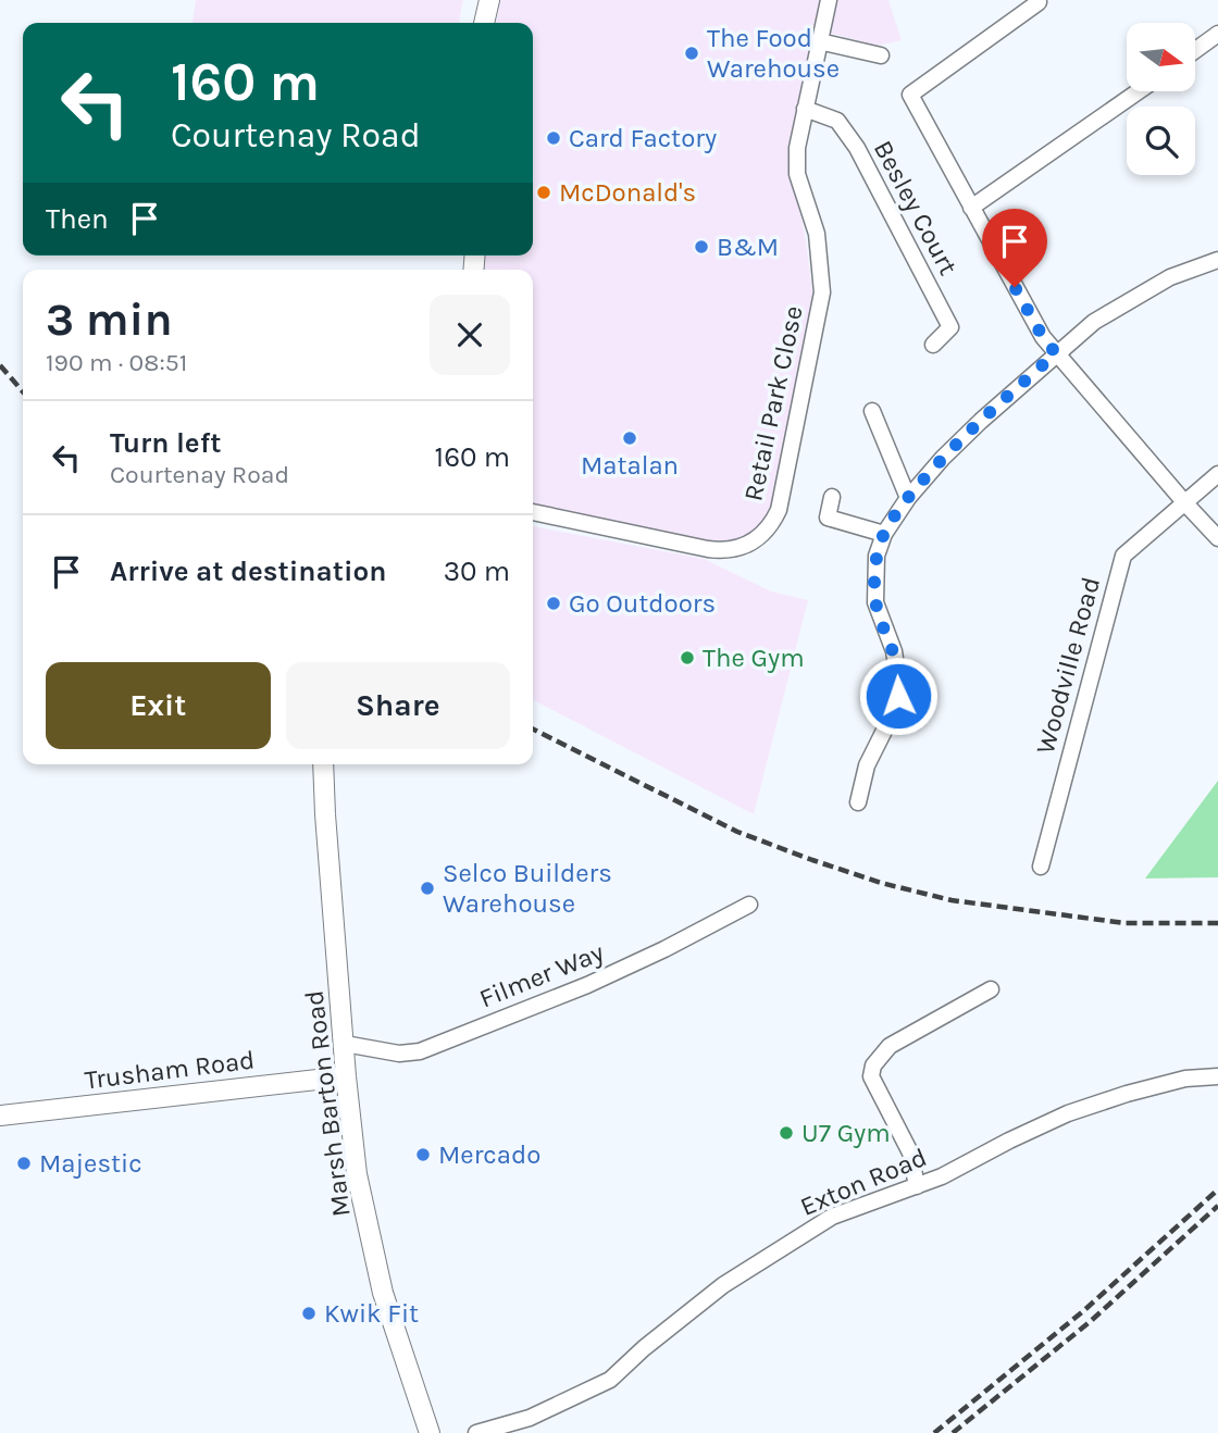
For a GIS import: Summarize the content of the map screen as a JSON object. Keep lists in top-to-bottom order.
{
  "streets": {
    "street": [
      "Besley Court",
      "Retail Park Close",
      "Woodville Road",
      "Filmer Way",
      "Trusham Road",
      "Marsh Barton Road",
      "Exton Road"
    ]
  },
  "crossings": [
    ["Besley Court", "Retail Park Close"],
    ["Filmer Way", "Marsh Barton Road"],
    ["Trusham Road", "Marsh Barton Road"]
  ],
  "places": [
    "The Food Warehouse",
    "Card Factory",
    "McDonald's",
    "B&M",
    "Matalan",
    "Go Outdoors",
    "The Gym",
    "Selco Builders Warehouse",
    "U7 Gym",
    "Mercado",
    "Majestic",
    "Kwik Fit"
  ],
  "north": "right",
  "page": {
    "turn": ["160 m", "Courtenay Road"],
    "then": "Then",
    "heading": ["3 min", "190 m · 08:51"],
    "list": [
      {
        "name": "Turn left",
        "note": "Courtenay Road",
        "value": "160 m"
      },
      {
        "name": "Arrive at destination",
        "value": "30 m"
      }
    ],
    "buttons": ["Exit", "Share"]
  }
}
